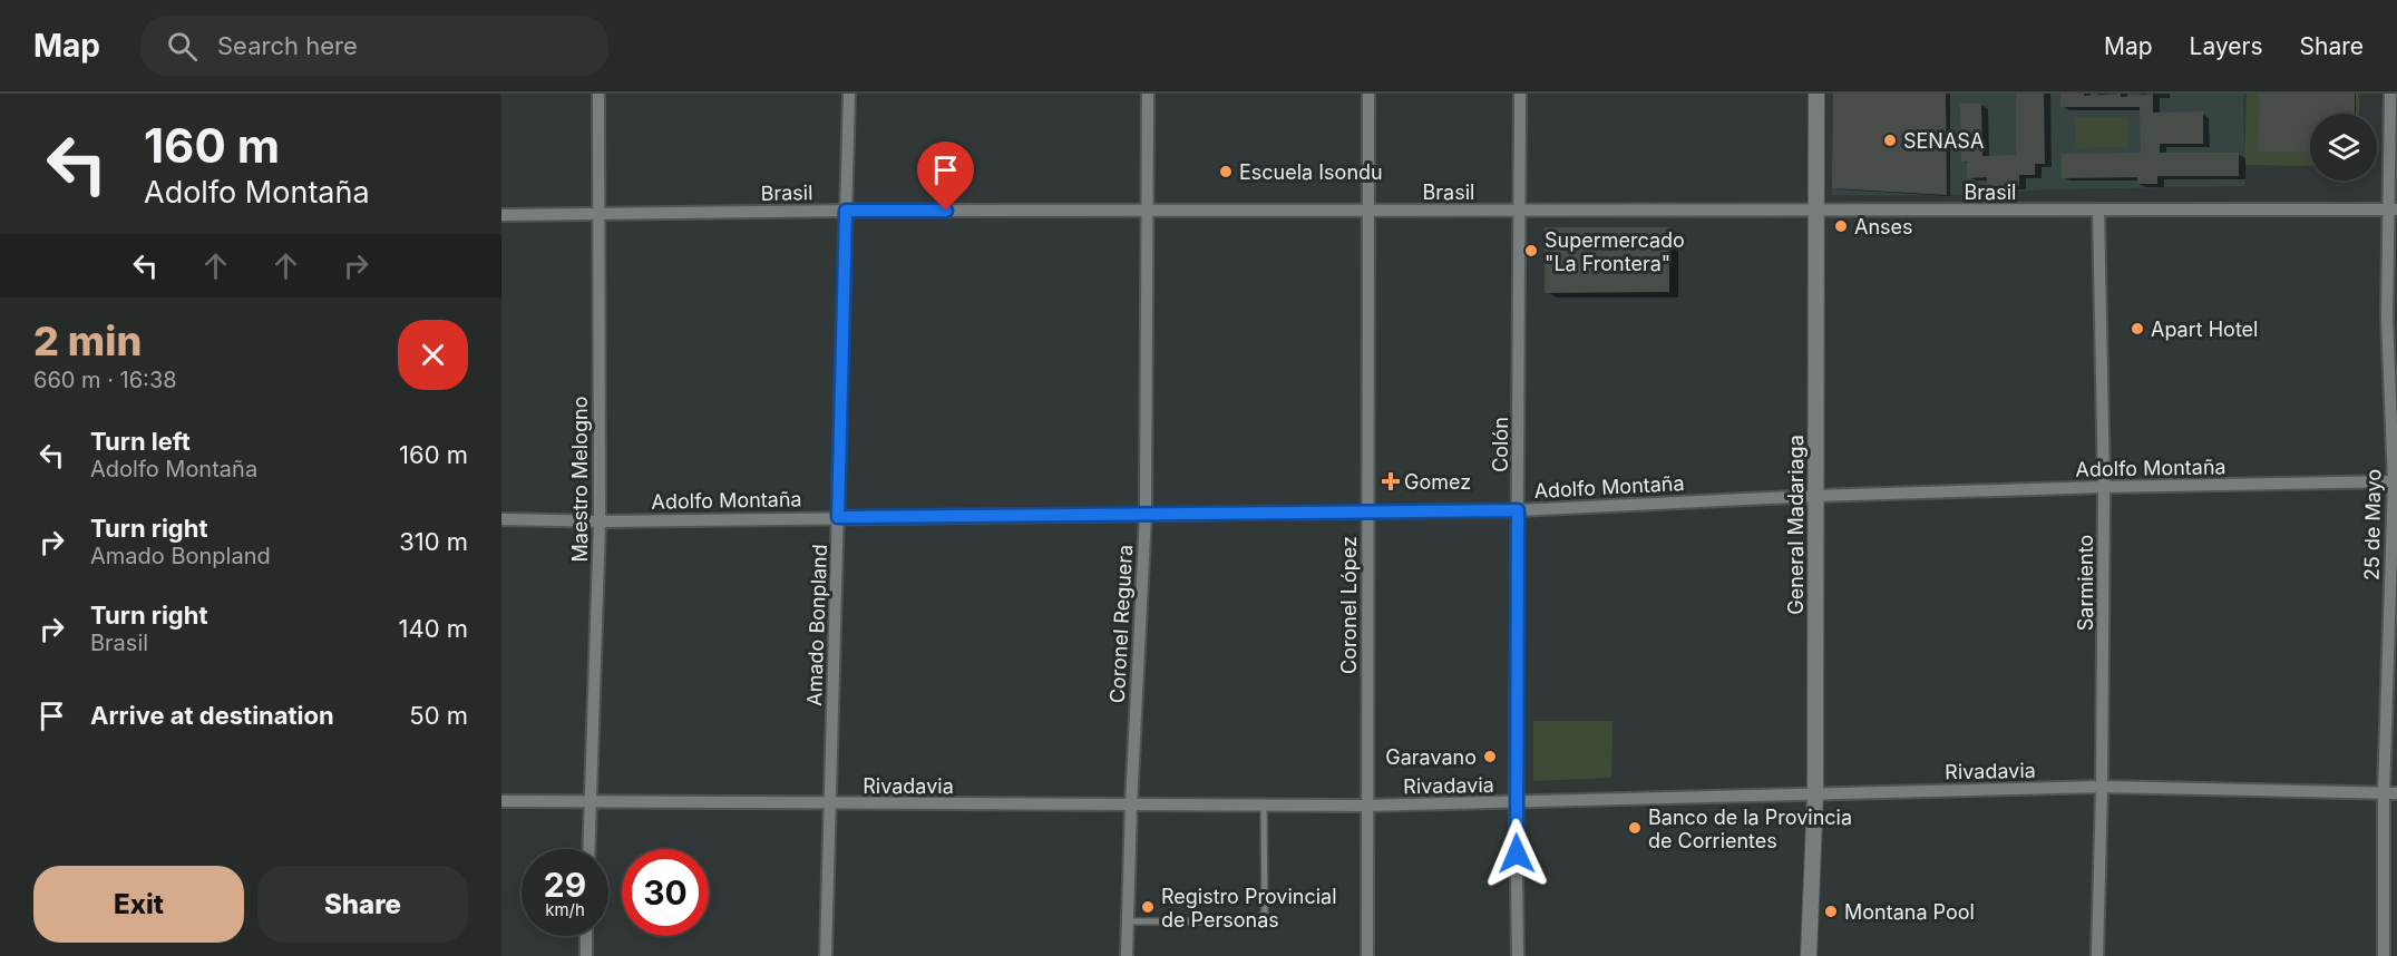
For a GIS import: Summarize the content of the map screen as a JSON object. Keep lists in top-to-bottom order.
{
  "streets": {
    "street": [
      "Brasil",
      "Colón",
      "Adolfo Montaña",
      "Maestro Melogno",
      "General Madariaga",
      "25 de Mayo",
      "Sarmiento",
      "Coronel López",
      "Coronel Reguera",
      "Amado Bonpland",
      "Rivadavia"
    ]
  },
  "crossings": [
    ["Brasil", "Colón"],
    ["Brasil", "Maestro Melogno"],
    ["Brasil", "General Madariaga"],
    ["Brasil", "25 de Mayo"],
    ["Brasil", "Sarmiento"],
    ["Brasil", "Coronel López"],
    ["Brasil", "Coronel Reguera"],
    ["Brasil", "Amado Bonpland"],
    ["Colón", "Adolfo Montaña"],
    ["Colón", "Rivadavia"],
    ["Adolfo Montaña", "Maestro Melogno"],
    ["Adolfo Montaña", "General Madariaga"],
    ["Adolfo Montaña", "25 de Mayo"],
    ["Adolfo Montaña", "Sarmiento"],
    ["Adolfo Montaña", "Coronel López"],
    ["Adolfo Montaña", "Coronel Reguera"],
    ["Adolfo Montaña", "Amado Bonpland"],
    ["Maestro Melogno", "Rivadavia"],
    ["General Madariaga", "Rivadavia"],
    ["25 de Mayo", "Rivadavia"],
    ["Sarmiento", "Rivadavia"],
    ["Coronel López", "Rivadavia"],
    ["Coronel Reguera", "Rivadavia"],
    ["Amado Bonpland", "Rivadavia"]
  ],
  "places": {
    "other": [
      "SENASA",
      "Escuela Isondu",
      "Anses",
      "Supermercado \"La Frontera\"",
      "Apart Hotel",
      "Garavano",
      "Banco de la Provincia de Corrientes",
      "Registro Provincial de Personas",
      "Montana Pool"
    ],
    "health": ["Gomez"]
  },
  "page": {
    "header": "Map",
    "search": "Search here",
    "nav": ["Map", "Layers", "Share"],
    "turn": ["160 m", "Adolfo Montaña"],
    "heading": ["2 min", "660 m · 16:38"],
    "list": [
      {
        "name": "Turn left",
        "note": "Adolfo Montaña",
        "value": "160 m"
      },
      {
        "name": "Turn right",
        "note": "Amado Bonpland",
        "value": "310 m"
      },
      {
        "name": "Turn right",
        "note": "Brasil",
        "value": "140 m"
      },
      {
        "name": "Arrive at destination",
        "value": "50 m"
      }
    ],
    "speed": "29 km/h",
    "limit": "30",
    "buttons": ["Exit", "Share"]
  }
}
